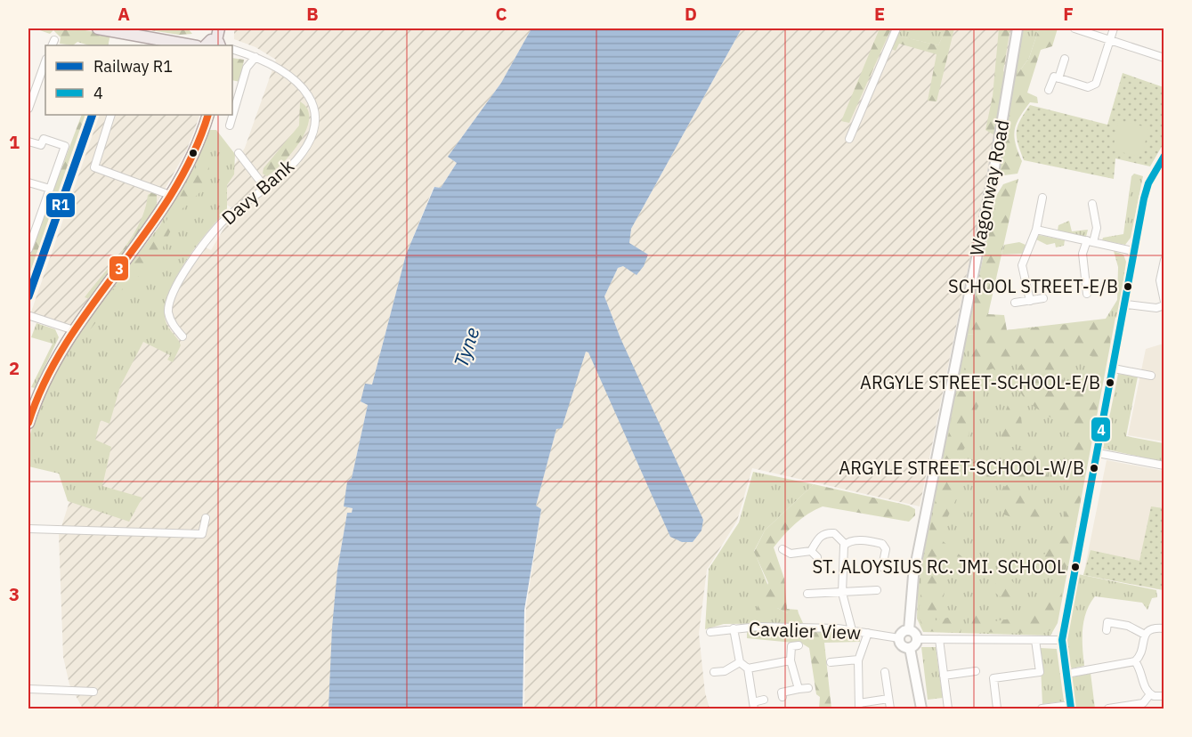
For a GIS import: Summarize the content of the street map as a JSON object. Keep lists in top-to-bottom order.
{
  "streets": {
    "main road": ["Wagonway Road"],
    "street": ["Davy Bank", "Cavalier View"]
  },
  "crossings": [
    ["Wagonway Road", "Cavalier View"]
  ],
  "water": ["Tyne"],
  "places": [
    "SCHOOL STREET-E/B",
    "ARGYLE STREET-SCHOOL-E/B",
    "ARGYLE STREET-SCHOOL-W/B",
    "ST. ALOYSIUS RC. JMI. SCHOOL"
  ],
  "lines": ["rail line R1", "transit line 3", "transit line 4"],
  "legend": ["Railway R1", "4"],
  "grid": {
    "columns": [
      "A",
      "B",
      "C",
      "D",
      "E",
      "F"
    ],
    "rows": ["1", "2", "3"]
  }
}
